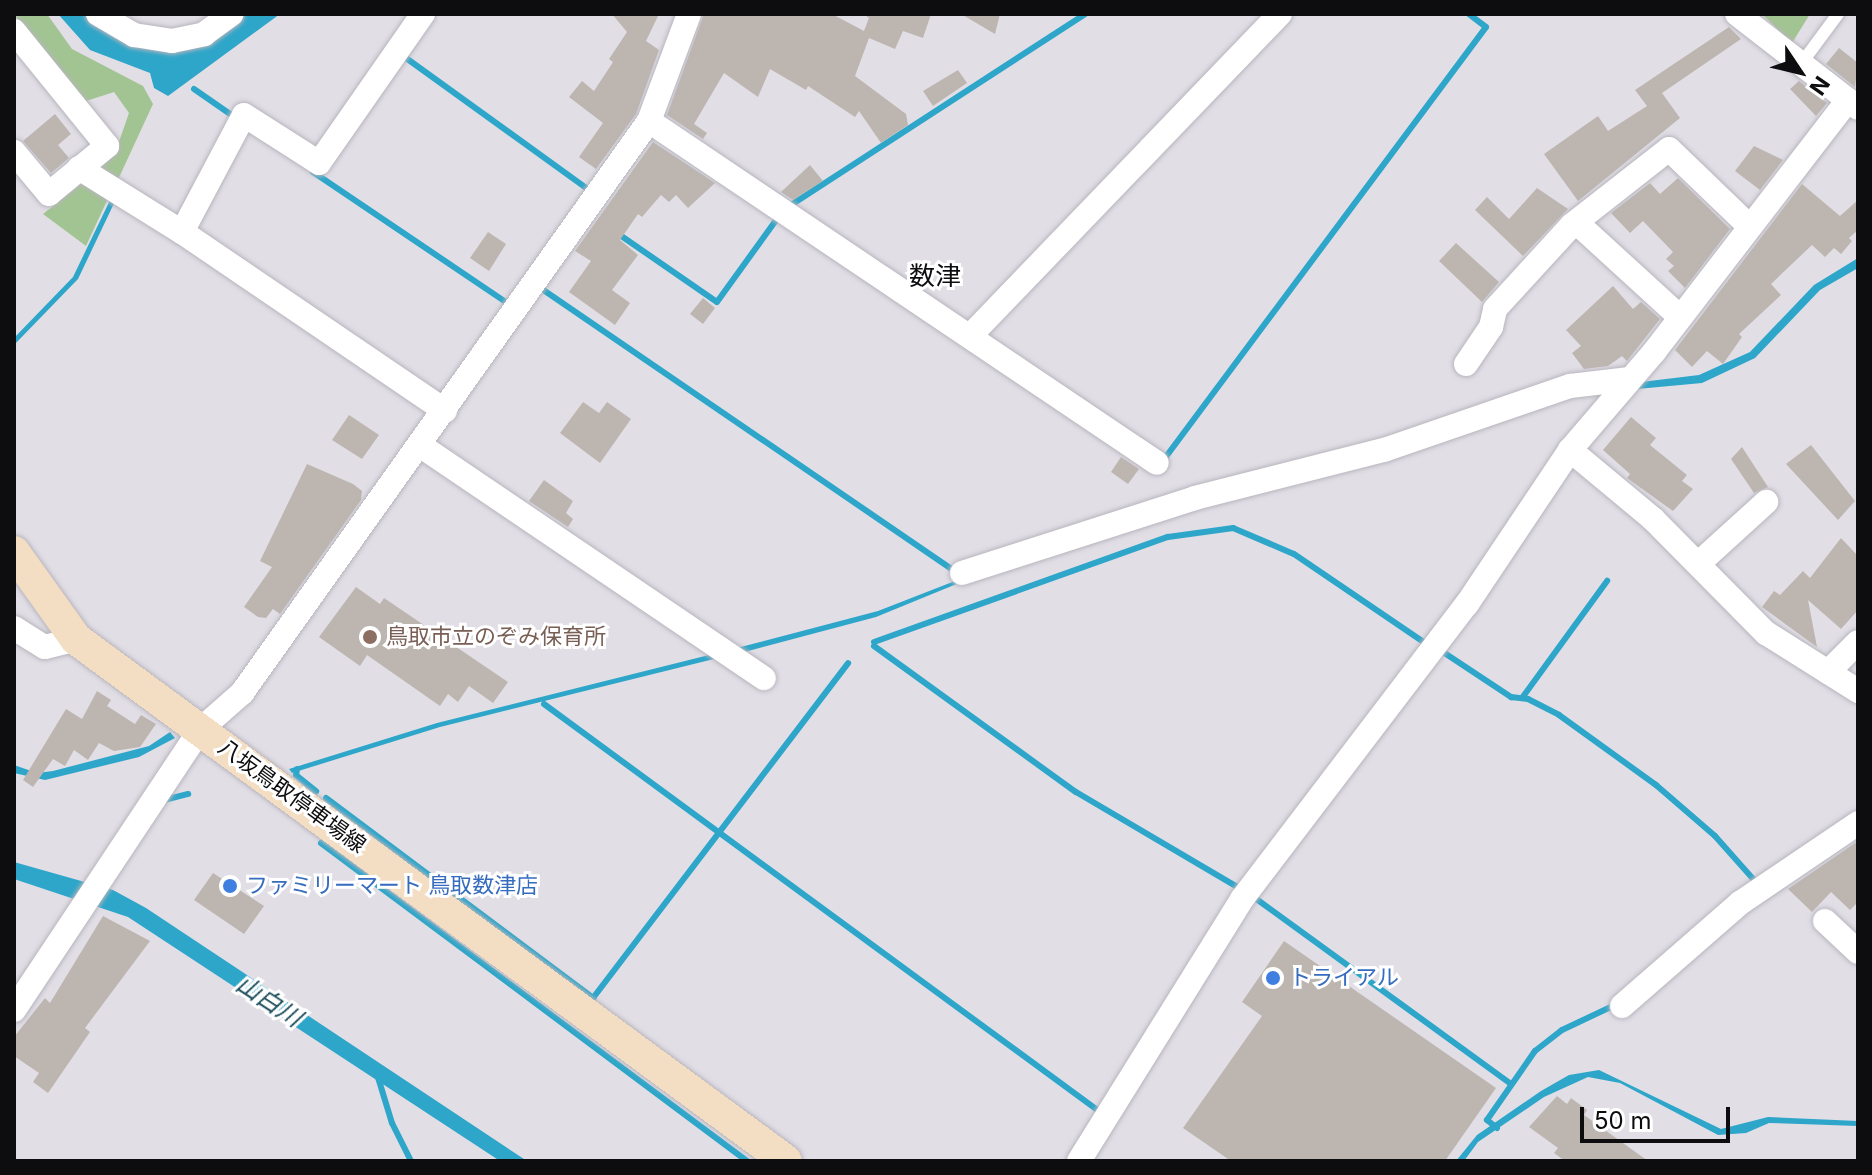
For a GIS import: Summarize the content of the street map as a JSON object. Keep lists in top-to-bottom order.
{
  "streets": {
    "main road": ["八坂鳥取停車場線"]
  },
  "districts": ["数津"],
  "water": ["山白川"],
  "places": ["鳥取市立のぞみ保育所", "ファミリーマート 鳥取数津店", "トライアル"],
  "scale_bar": "50 m",
  "north": "bottom right"
}
